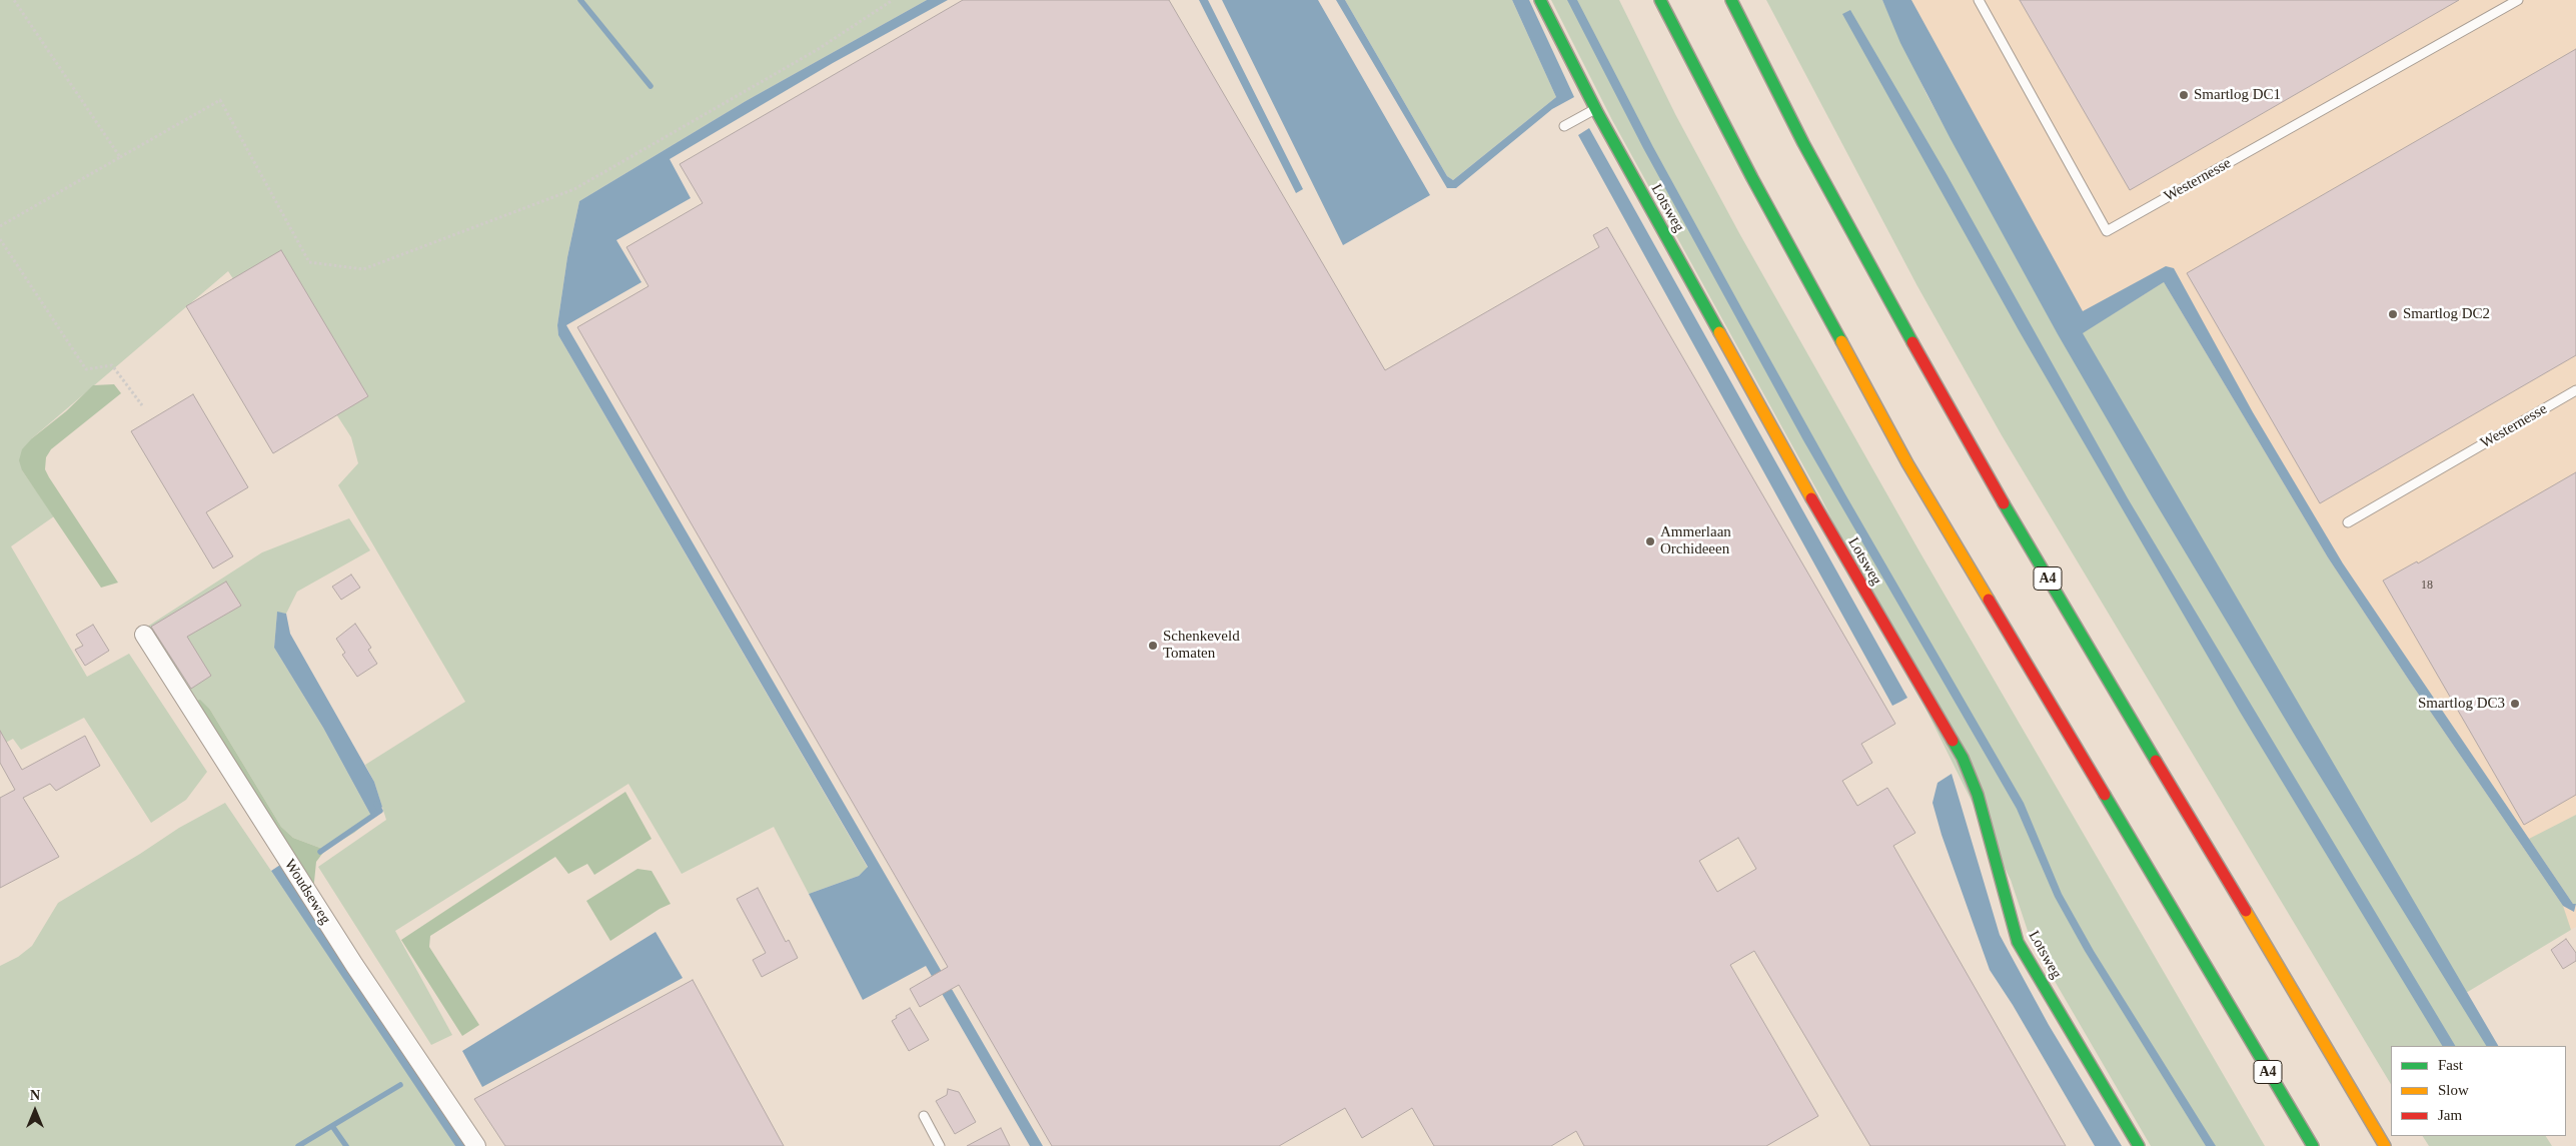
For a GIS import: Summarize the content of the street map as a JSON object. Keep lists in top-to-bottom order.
{
  "streets": {
    "main road": ["Lotsweg", "A4"],
    "street": ["Woudseweg"],
    "lane": ["Westernesse"]
  },
  "places": [
    "Smartlog DC1",
    "Smartlog DC2",
    "Ammerlaan Orchideeen",
    "Schenkeveld Tomaten",
    "Smartlog DC3"
  ],
  "house_numbers": ["18"],
  "legend": ["Fast", "Slow", "Jam"],
  "north": "top"
}
